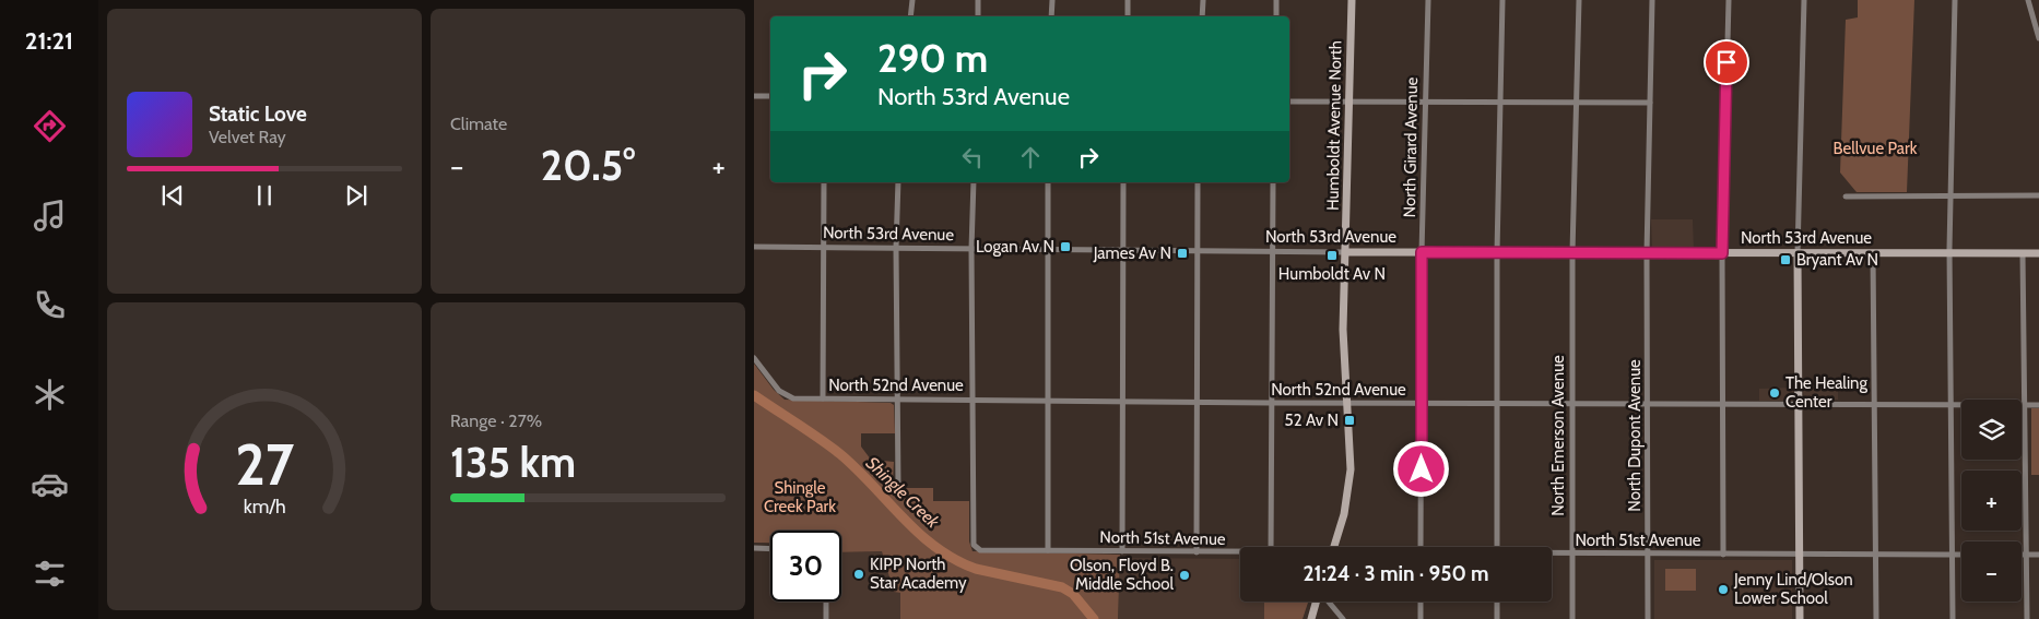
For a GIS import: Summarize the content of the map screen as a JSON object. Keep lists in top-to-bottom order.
{
  "streets": {
    "street": [
      "Humboldt Avenue North",
      "North Girard Avenue",
      "North 53rd Avenue",
      "North 52nd Avenue",
      "North Emerson Avenue",
      "North Dupont Avenue",
      "North 51st Avenue"
    ]
  },
  "crossings": [
    ["Humboldt Avenue North", "North 53rd Avenue"],
    ["Humboldt Avenue North", "North 52nd Avenue"],
    ["North Girard Avenue", "North 53rd Avenue"],
    ["North Girard Avenue", "North 52nd Avenue"],
    ["North 53rd Avenue", "North Emerson Avenue"],
    ["North 53rd Avenue", "North Dupont Avenue"],
    ["North 52nd Avenue", "North Emerson Avenue"],
    ["North 52nd Avenue", "North Dupont Avenue"],
    ["North 52nd Avenue", "North 51st Avenue"],
    ["North Emerson Avenue", "North 51st Avenue"],
    ["North Dupont Avenue", "North 51st Avenue"]
  ],
  "water": ["Shingle Creek"],
  "parks": ["Bellvue Park", "Shingle Creek Park"],
  "places": {
    "transit": [
      "Logan Av N",
      "James Av N",
      "Humboldt Av N",
      "Bryant Av N",
      "52 Av N"
    ],
    "other": [
      "The Healing Center",
      "KIPP North Star Academy",
      "Olson, Floyd B. Middle School",
      "Jenny Lind/Olson Lower School"
    ]
  },
  "page": {
    "tabs": "21:21",
    "tile": [
      "Climate",
      ["Range · 27%", "135 km"]
    ],
    "turn": ["290 m", "North 53rd Avenue"],
    "song": ["Static Love", "Velvet Ray"],
    "heat": ["−", "20.5°", "+"],
    "map_buttons": ["+", "−"],
    "limit": "30",
    "trip": "21:24 · 3 min · 950 m",
    "gauge": ["27", "km/h"]
  }
}
